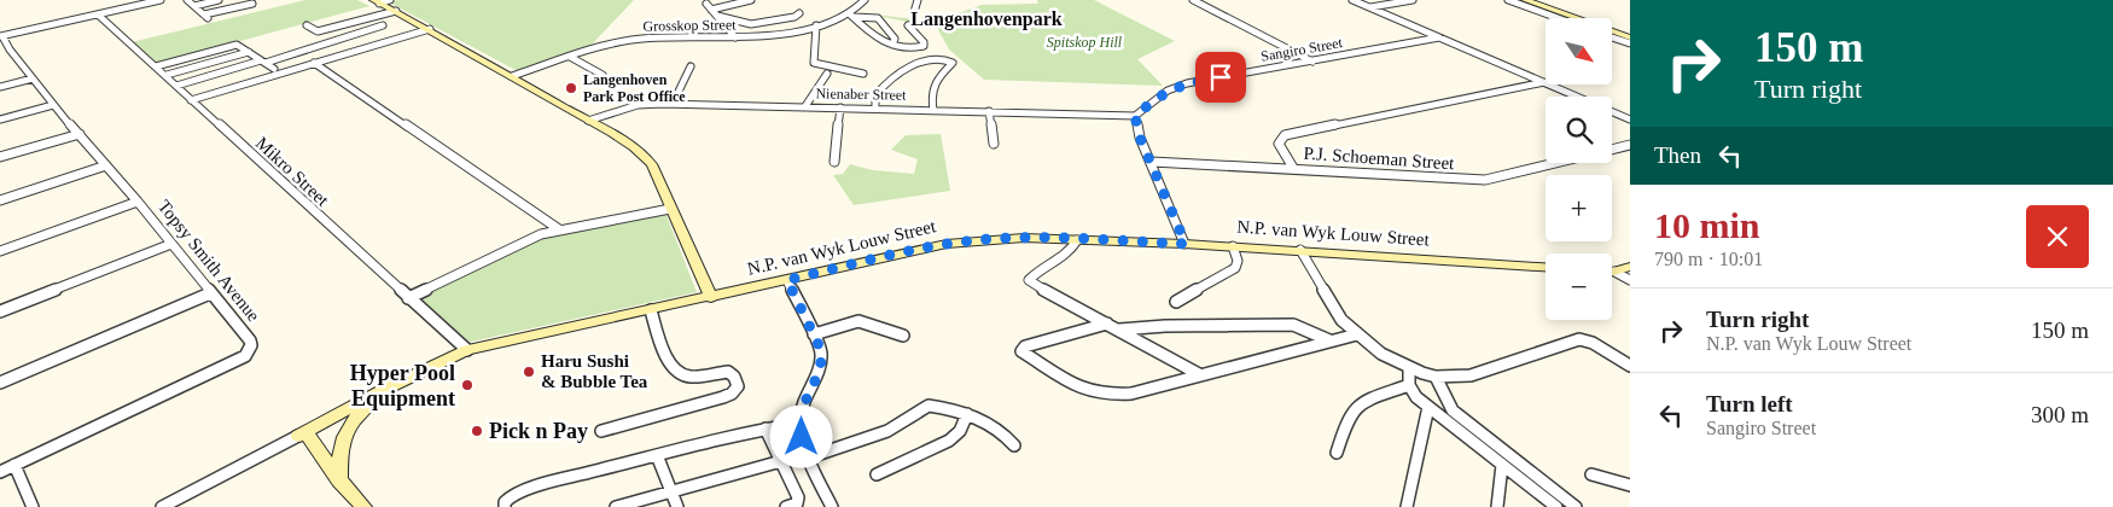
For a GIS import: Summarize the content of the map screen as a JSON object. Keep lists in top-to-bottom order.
{
  "streets": {
    "street": [
      "Grosskop Street",
      "Sangiro Street",
      "Nienaber Street",
      "P.J. Schoeman Street",
      "Mikro Street",
      "N.P. van Wyk Louw Street",
      "Topsy Smith Avenue"
    ]
  },
  "crossings": [
    ["Sangiro Street", "Nienaber Street"],
    ["Mikro Street", "N.P. van Wyk Louw Street"]
  ],
  "districts": ["Langenhovenpark"],
  "parks": ["Spitskop Hill"],
  "places": [
    "Langenhoven Park Post Office",
    "Haru Sushi & Bubble Tea",
    "Hyper Pool Equipment",
    "Pick n Pay"
  ],
  "north": "bottom right",
  "page": {
    "turn": ["150 m", "Turn right"],
    "map_buttons": ["+", "−"],
    "then": "Then",
    "heading": ["10 min", "790 m · 10:01"],
    "list": [
      {
        "name": "Turn right",
        "note": "N.P. van Wyk Louw Street",
        "value": "150 m"
      },
      {
        "name": "Turn left",
        "note": "Sangiro Street",
        "value": "300 m"
      }
    ]
  }
}
